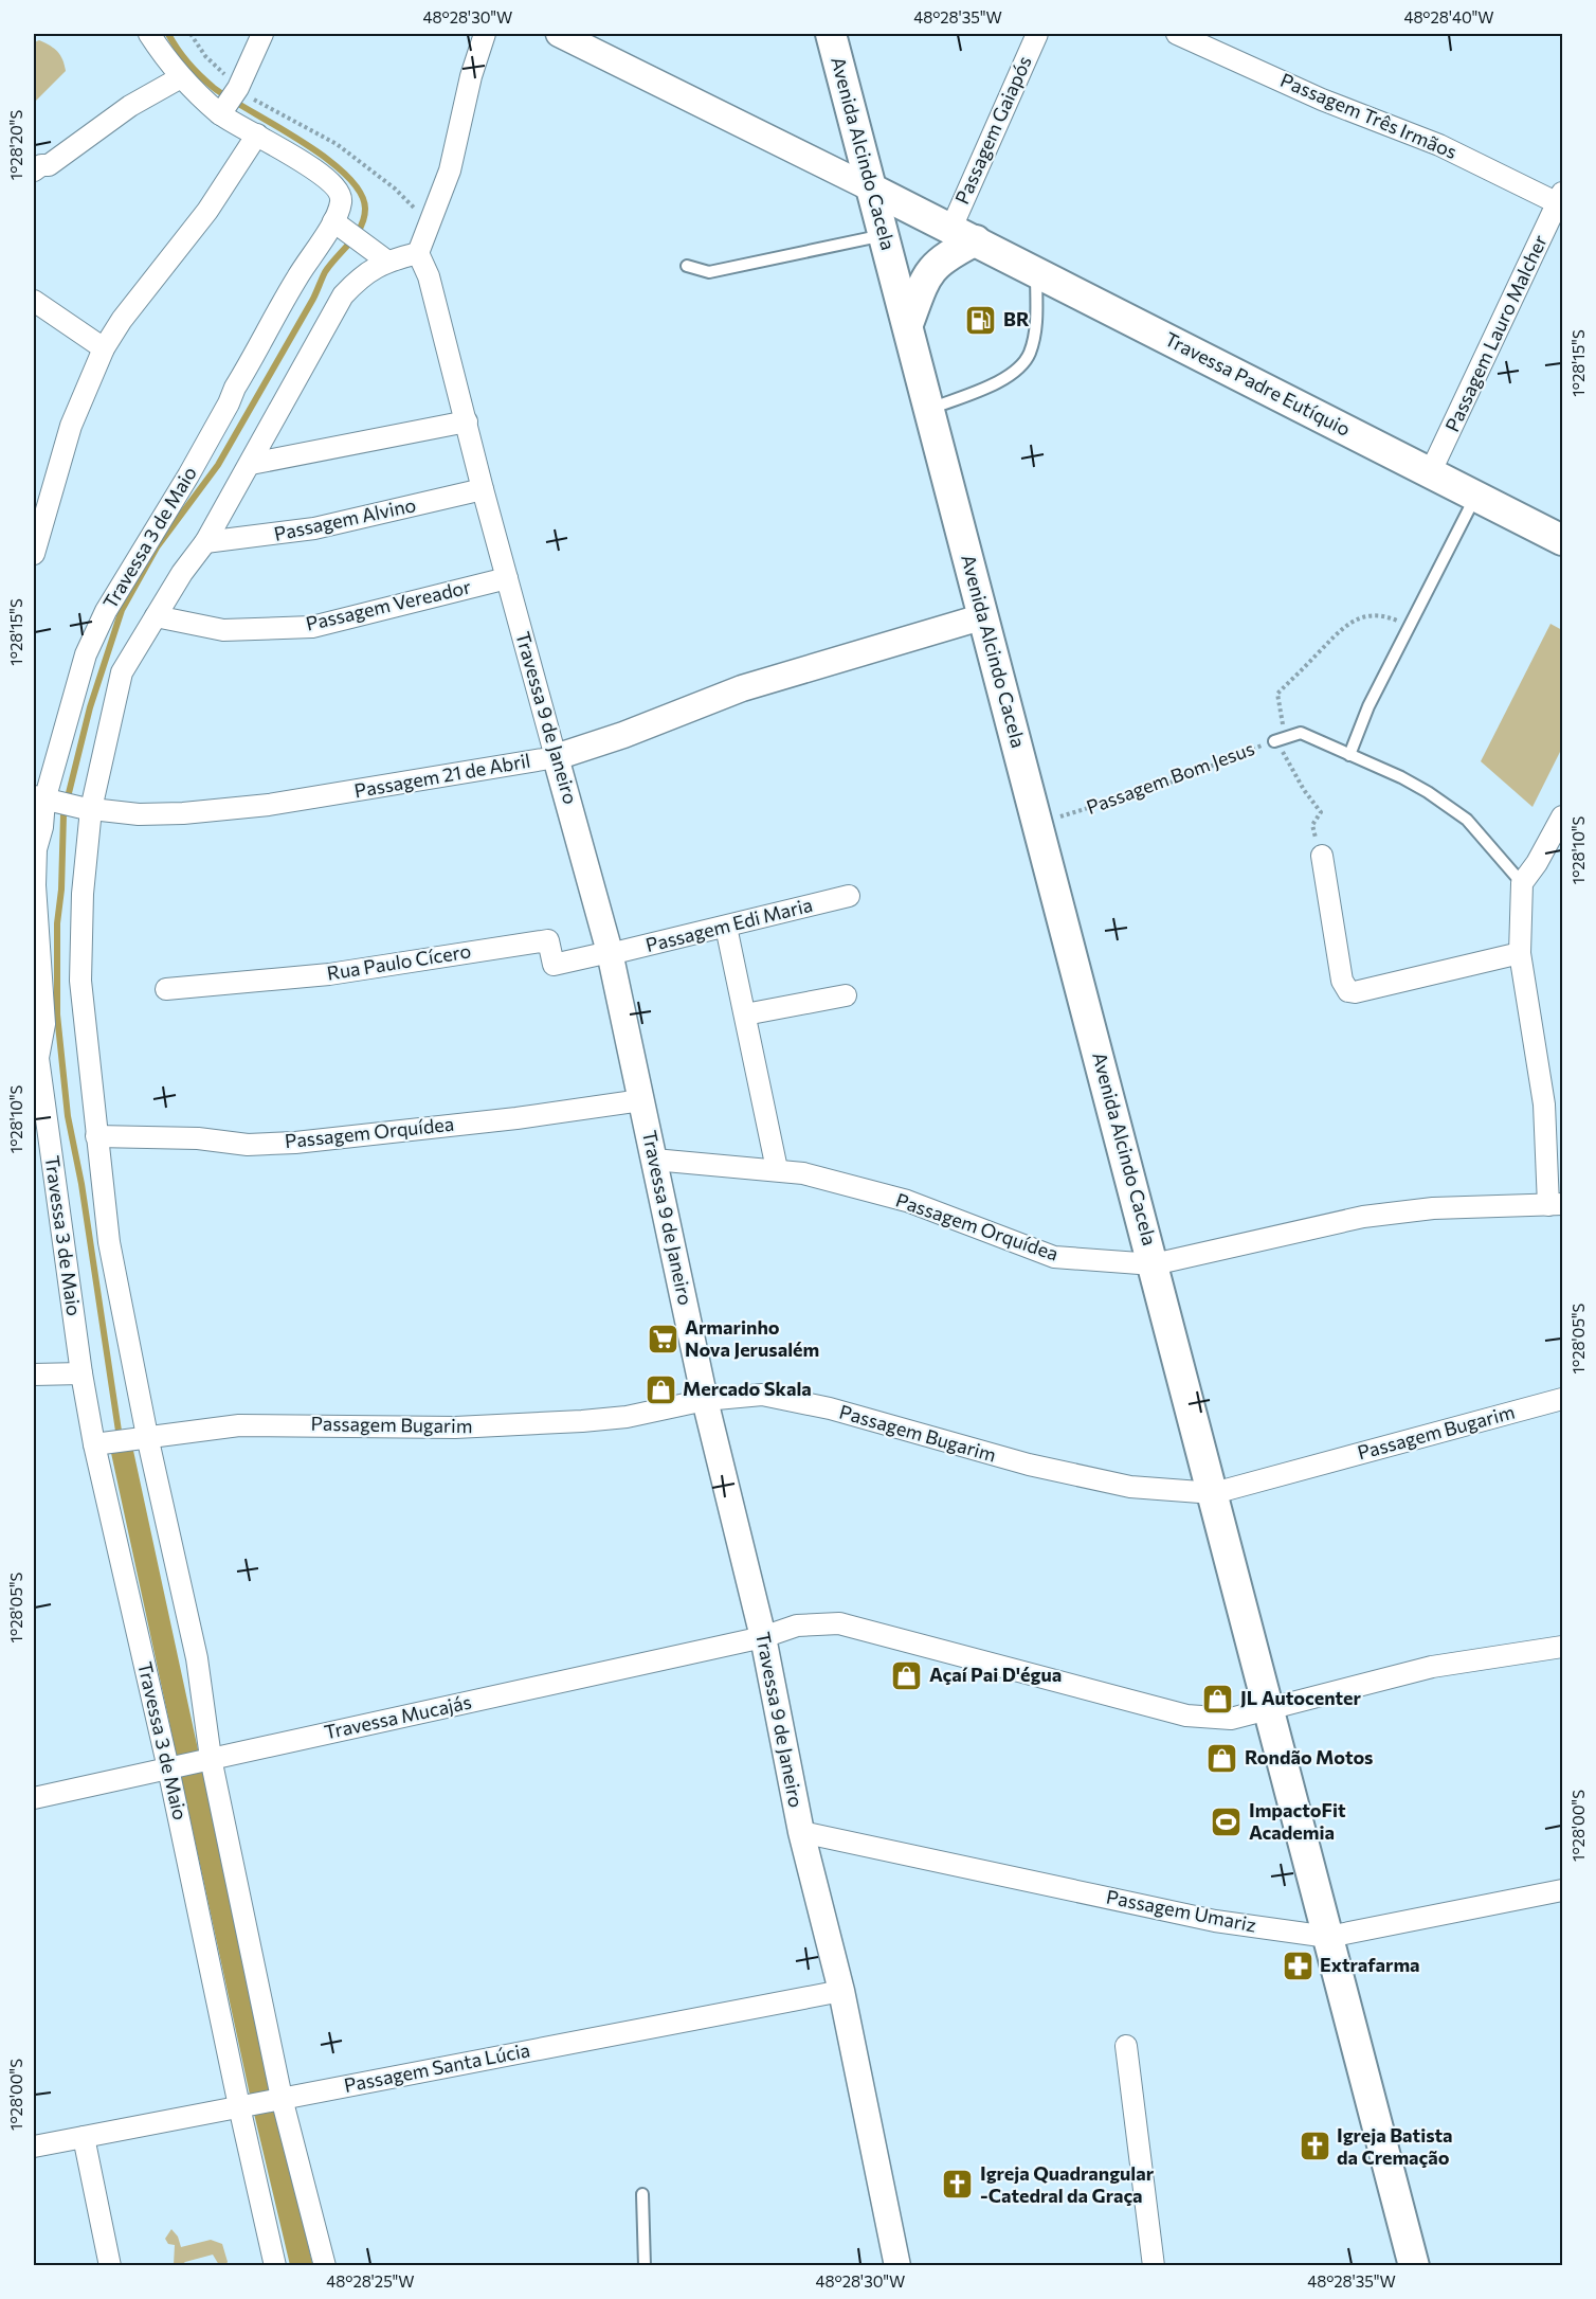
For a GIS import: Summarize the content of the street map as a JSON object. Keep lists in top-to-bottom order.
{
  "streets": {
    "main road": ["Avenida Alcindo Cacela", "Travessa Padre Eutíquio"],
    "street": [
      "Passagem Três Irmãos",
      "Passagem Gaiapós",
      "Passagem Lauro Malcher",
      "Passagem Alvino",
      "Travessa 3 de Maio",
      "Passagem Vereador",
      "Travessa 9 de Janeiro",
      "Passagem 21 de Abril",
      "Passagem Edi Maria",
      "Rua Paulo Cícero",
      "Passagem Orquídea",
      "Passagem Bugarim",
      "Travessa Mucajás",
      "Passagem Umariz",
      "Passagem Santa Lúcia"
    ],
    "path": ["Passagem Bom Jesus"]
  },
  "crossings": [
    ["Passagem Três Irmãos", "Passagem Lauro Malcher"],
    ["Passagem Gaiapós", "Avenida Alcindo Cacela"],
    ["Passagem Gaiapós", "Travessa Padre Eutíquio"],
    ["Avenida Alcindo Cacela", "Travessa Padre Eutíquio"],
    ["Avenida Alcindo Cacela", "Passagem 21 de Abril"],
    ["Avenida Alcindo Cacela", "Passagem Bom Jesus"],
    ["Avenida Alcindo Cacela", "Passagem Orquídea"],
    ["Avenida Alcindo Cacela", "Passagem Bugarim"],
    ["Avenida Alcindo Cacela", "Travessa Mucajás"],
    ["Avenida Alcindo Cacela", "Passagem Umariz"],
    ["Passagem Lauro Malcher", "Travessa Padre Eutíquio"],
    ["Passagem Alvino", "Travessa 9 de Janeiro"],
    ["Travessa 3 de Maio", "Passagem 21 de Abril"],
    ["Travessa 3 de Maio", "Passagem Bugarim"],
    ["Travessa 3 de Maio", "Travessa Mucajás"],
    ["Travessa 3 de Maio", "Passagem Santa Lúcia"],
    ["Passagem Vereador", "Travessa 9 de Janeiro"],
    ["Travessa 9 de Janeiro", "Passagem 21 de Abril"],
    ["Travessa 9 de Janeiro", "Passagem Edi Maria"],
    ["Travessa 9 de Janeiro", "Rua Paulo Cícero"],
    ["Travessa 9 de Janeiro", "Passagem Orquídea"],
    ["Travessa 9 de Janeiro", "Passagem Bugarim"],
    ["Travessa 9 de Janeiro", "Travessa Mucajás"],
    ["Travessa 9 de Janeiro", "Passagem Umariz"],
    ["Travessa 9 de Janeiro", "Passagem Santa Lúcia"],
    ["Passagem Edi Maria", "Rua Paulo Cícero"]
  ],
  "places": {
    "fuel station": ["BR"],
    "supermarket": ["Armarinho Nova Jerusalém"],
    "shop": [
      "Mercado Skala",
      "Açaí Pai D'égua",
      "JL Autocenter",
      "Rondão Motos"
    ],
    "sports": ["ImpactoFit Academia"],
    "pharmacy": ["Extrafarma"],
    "church": ["Igreja Batista da Cremação", "Igreja Quadrangular -Catedral da Graça"]
  },
  "coordinates": [
    "48°28'30\"W",
    "48°28'35\"W",
    "48°28'40\"W",
    "1°28'20\"S",
    "1°28'15\"S",
    "1°28'10\"S",
    "1°28'05\"S",
    "1°28'00\"S",
    "48°28'25\"W"
  ]
}
